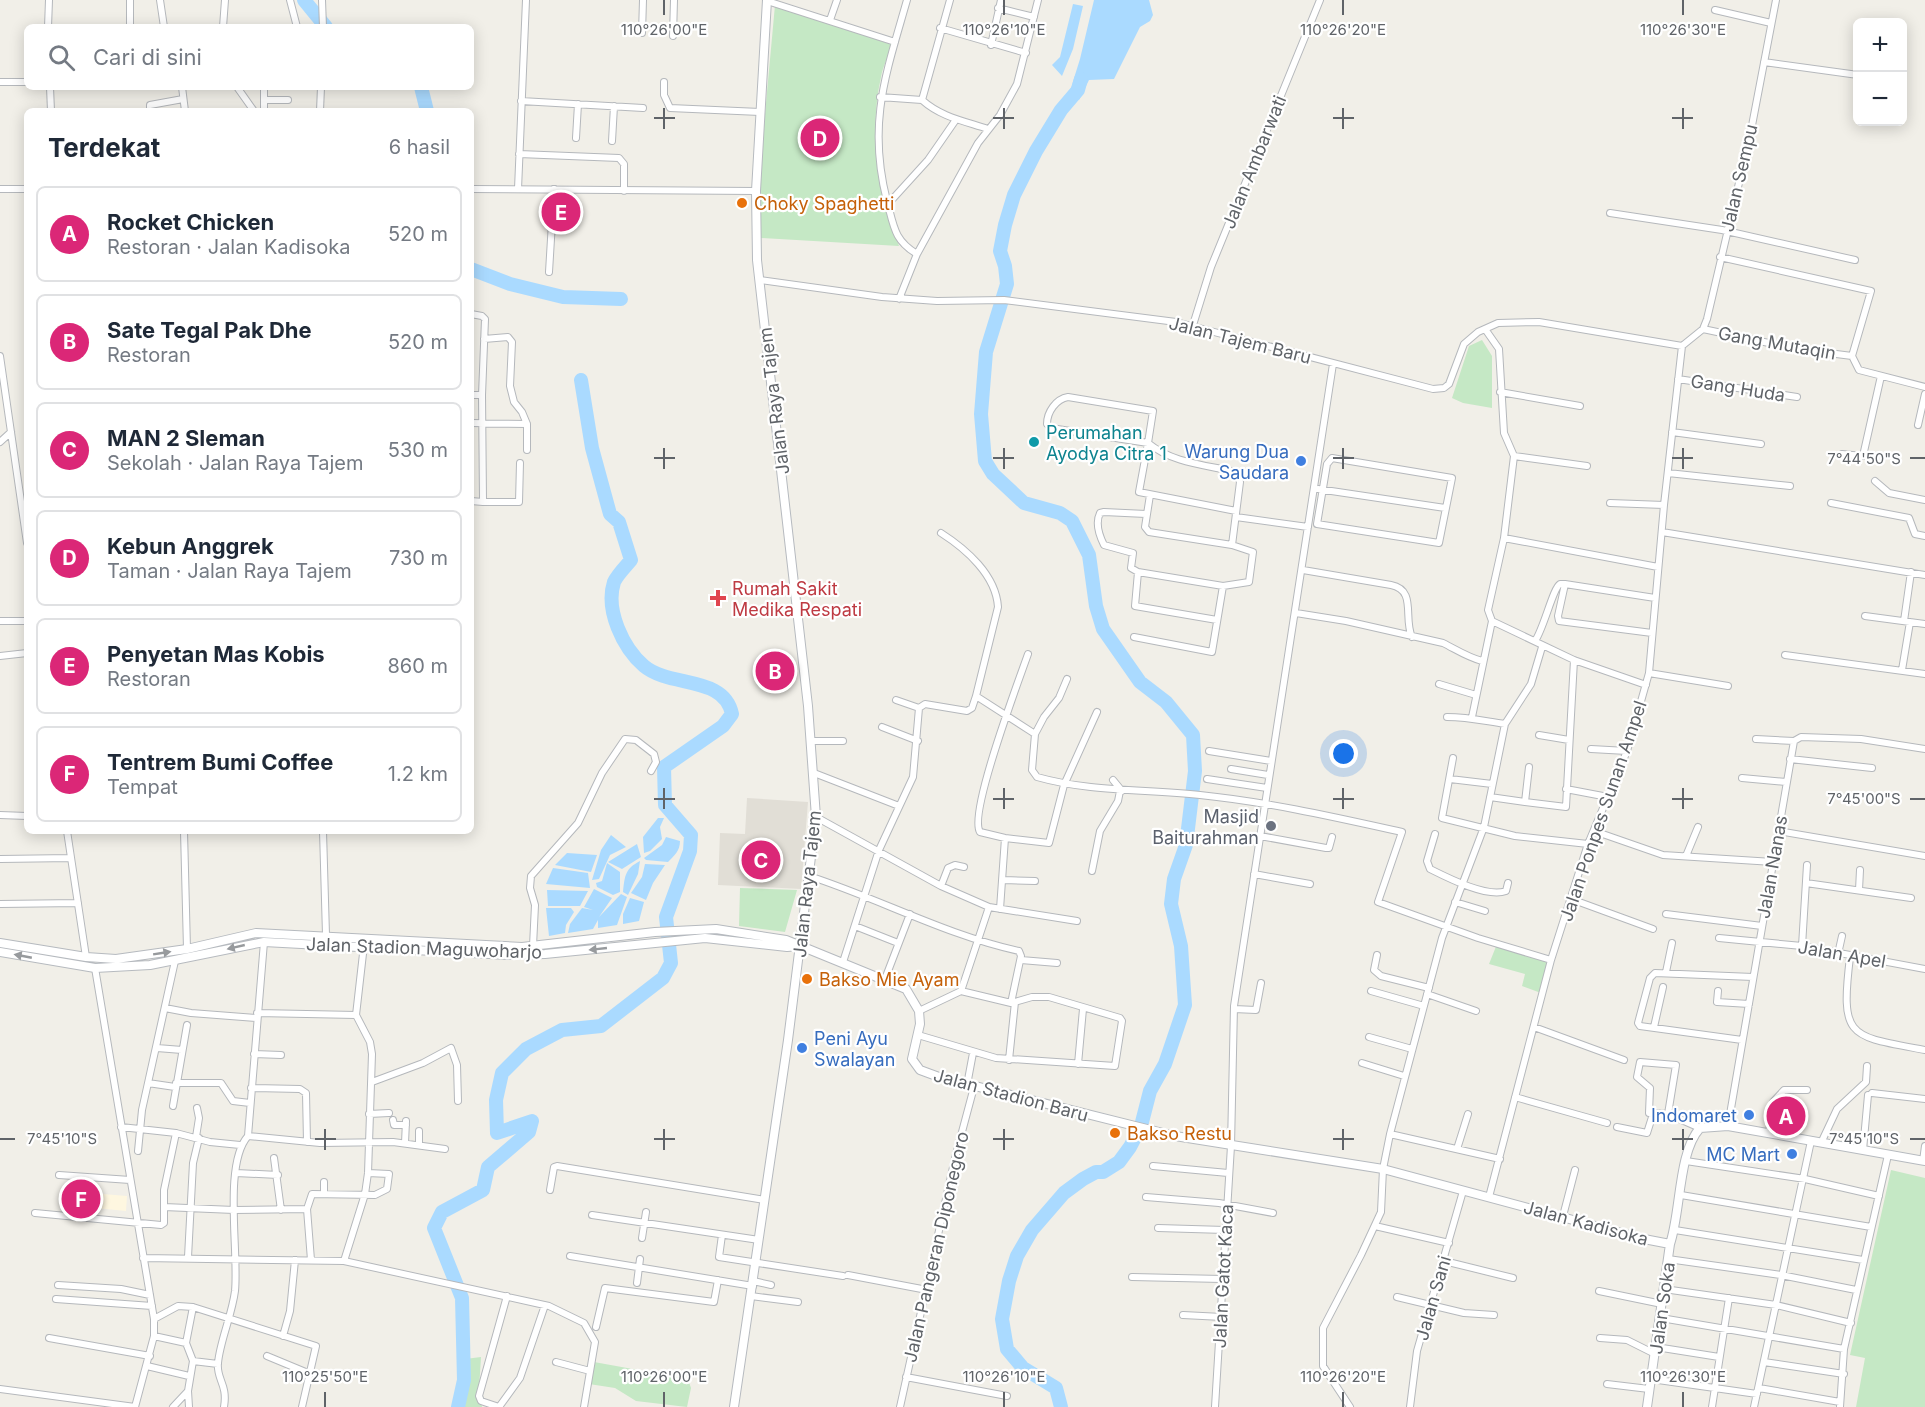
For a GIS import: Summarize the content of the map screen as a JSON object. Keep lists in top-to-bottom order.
{
  "streets": {
    "main road": [
      "Jalan Raya Tajem",
      "Jalan Stadion Maguwoharjo",
      "Jalan Stadion Baru",
      "Jalan Kadisoka",
      "Jalan Soka"
    ],
    "street": [
      "Jalan Ambarwati",
      "Jalan Sempu",
      "Jalan Tajem Baru",
      "Gang Mutaqin",
      "Gang Huda",
      "Jalan Ponpes Sunan Ampel",
      "Jalan Nanas",
      "Jalan Apel",
      "Jalan Pangeran Diponegoro",
      "Jalan Gatot Kaca",
      "Jalan Sani"
    ]
  },
  "crossings": [
    ["Jalan Ambarwati", "Jalan Tajem Baru"],
    ["Jalan Sempu", "Gang Mutaqin"],
    ["Jalan Tajem Baru", "Jalan Raya Tajem"],
    ["Jalan Tajem Baru", "Jalan Ponpes Sunan Ampel"],
    ["Gang Huda", "Jalan Ponpes Sunan Ampel"],
    ["Jalan Raya Tajem", "Jalan Stadion Maguwoharjo"],
    ["Jalan Ponpes Sunan Ampel", "Jalan Kadisoka"],
    ["Jalan Nanas", "Jalan Apel"],
    ["Jalan Stadion Baru", "Jalan Kadisoka"],
    ["Jalan Stadion Baru", "Jalan Pangeran Diponegoro"],
    ["Jalan Stadion Baru", "Jalan Gatot Kaca"],
    ["Jalan Kadisoka", "Jalan Gatot Kaca"],
    ["Jalan Kadisoka", "Jalan Sani"],
    ["Jalan Kadisoka", "Jalan Soka"]
  ],
  "places": {
    "other": [
      "Choky Spaghetti",
      "Perumahan Ayodya Citra 1",
      "Warung Dua Saudara",
      "Masjid Baiturahman",
      "Bakso Mie Ayam",
      "Peni Ayu Swalayan",
      "Indomaret",
      "Bakso Restu",
      "MC Mart"
    ],
    "health": ["Rumah Sakit Medika Respati"]
  },
  "page": {
    "map_buttons": ["+", "−"],
    "search": "Cari di sini",
    "heading": ["Terdekat", "6 hasil"],
    "pins": [
      "D",
      "E",
      "B",
      "C",
      "A",
      "F"
    ],
    "list": [
      {
        "mark": "A",
        "name": "Rocket Chicken",
        "note": "Restoran · Jalan Kadisoka",
        "value": "520 m"
      },
      {
        "mark": "B",
        "name": "Sate Tegal Pak Dhe",
        "note": "Restoran",
        "value": "520 m"
      },
      {
        "mark": "C",
        "name": "MAN 2 Sleman",
        "note": "Sekolah · Jalan Raya Tajem",
        "value": "530 m"
      },
      {
        "mark": "D",
        "name": "Kebun Anggrek",
        "note": "Taman · Jalan Raya Tajem",
        "value": "730 m"
      },
      {
        "mark": "E",
        "name": "Penyetan Mas Kobis",
        "note": "Restoran",
        "value": "860 m"
      },
      {
        "mark": "F",
        "name": "Tentrem Bumi Coffee",
        "note": "Tempat",
        "value": "1.2 km"
      }
    ]
  },
  "coordinates": [
    "110°26'00\"E",
    "110°26'10\"E",
    "110°26'20\"E",
    "110°26'30\"E",
    "7°44'50\"S",
    "7°45'00\"S",
    "7°45'10\"S",
    "110°25'50\"E"
  ]
}
